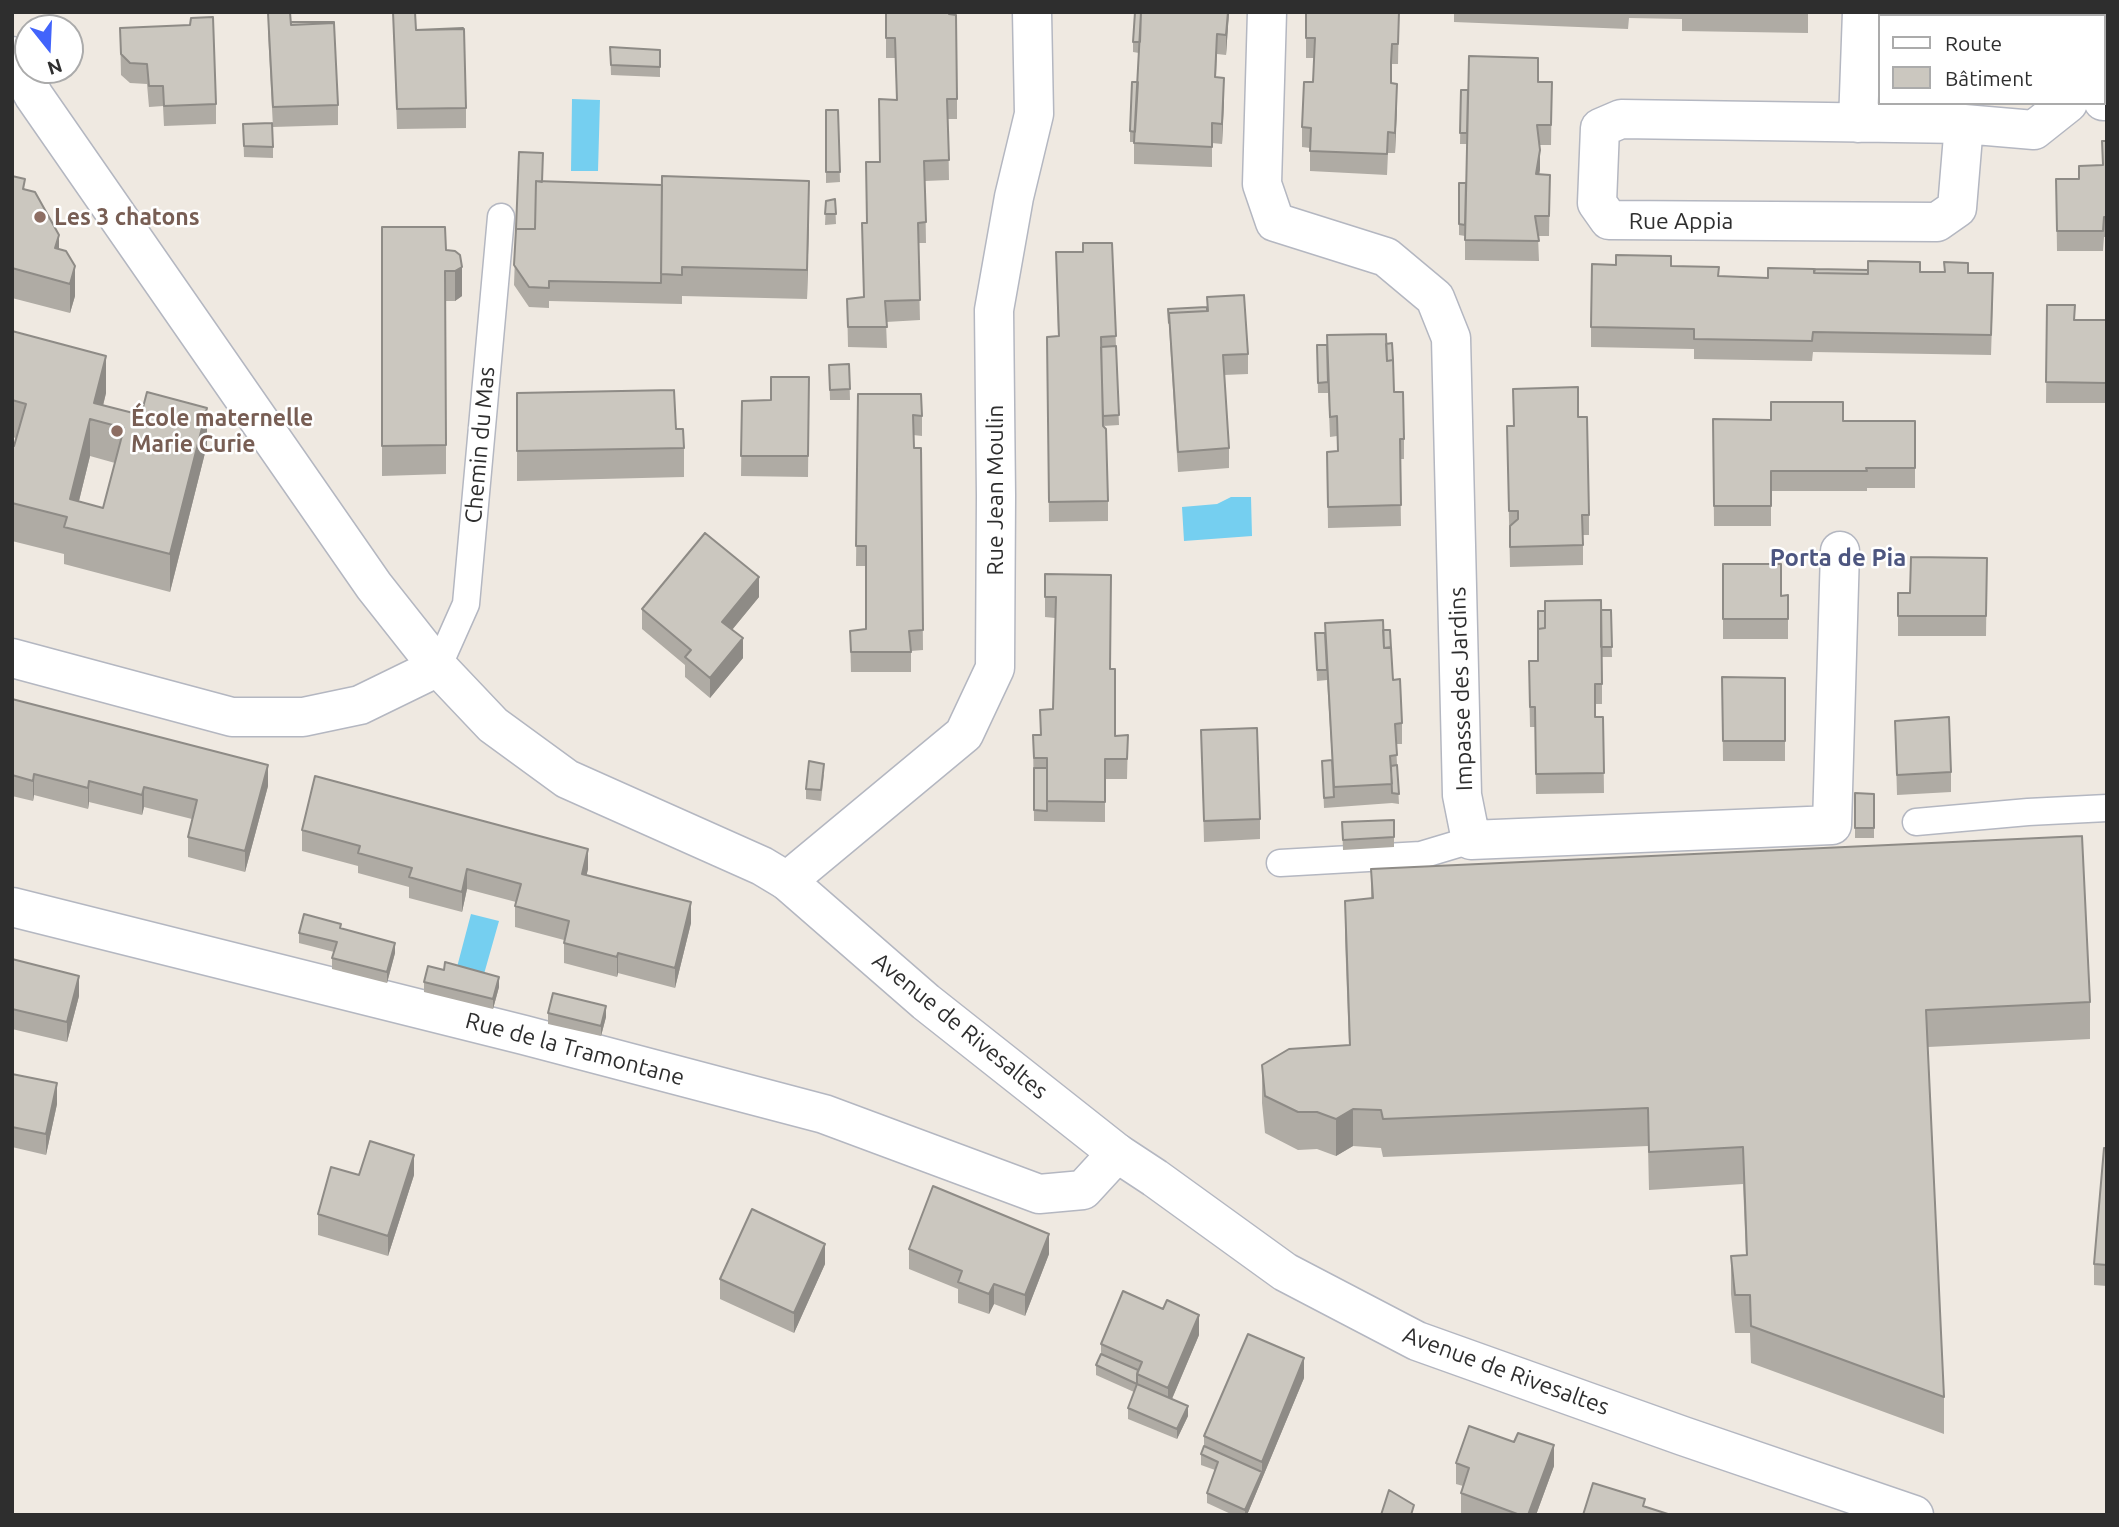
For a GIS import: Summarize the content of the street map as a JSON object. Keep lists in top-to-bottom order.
{
  "streets": {
    "street": [
      "Rue Appia",
      "Rue Jean Moulin",
      "Impasse des Jardins",
      "Avenue de Rivesaltes",
      "Rue de la Tramontane"
    ],
    "lane": ["Chemin du Mas"]
  },
  "crossings": [
    ["Chemin du Mas", "Avenue de Rivesaltes"],
    ["Rue Jean Moulin", "Avenue de Rivesaltes"],
    ["Avenue de Rivesaltes", "Rue de la Tramontane"]
  ],
  "districts": ["Porta de Pia"],
  "places": ["Les 3 chatons", "École maternelle Marie Curie"],
  "legend": ["Route", "Bâtiment"],
  "north": "bottom"
}
